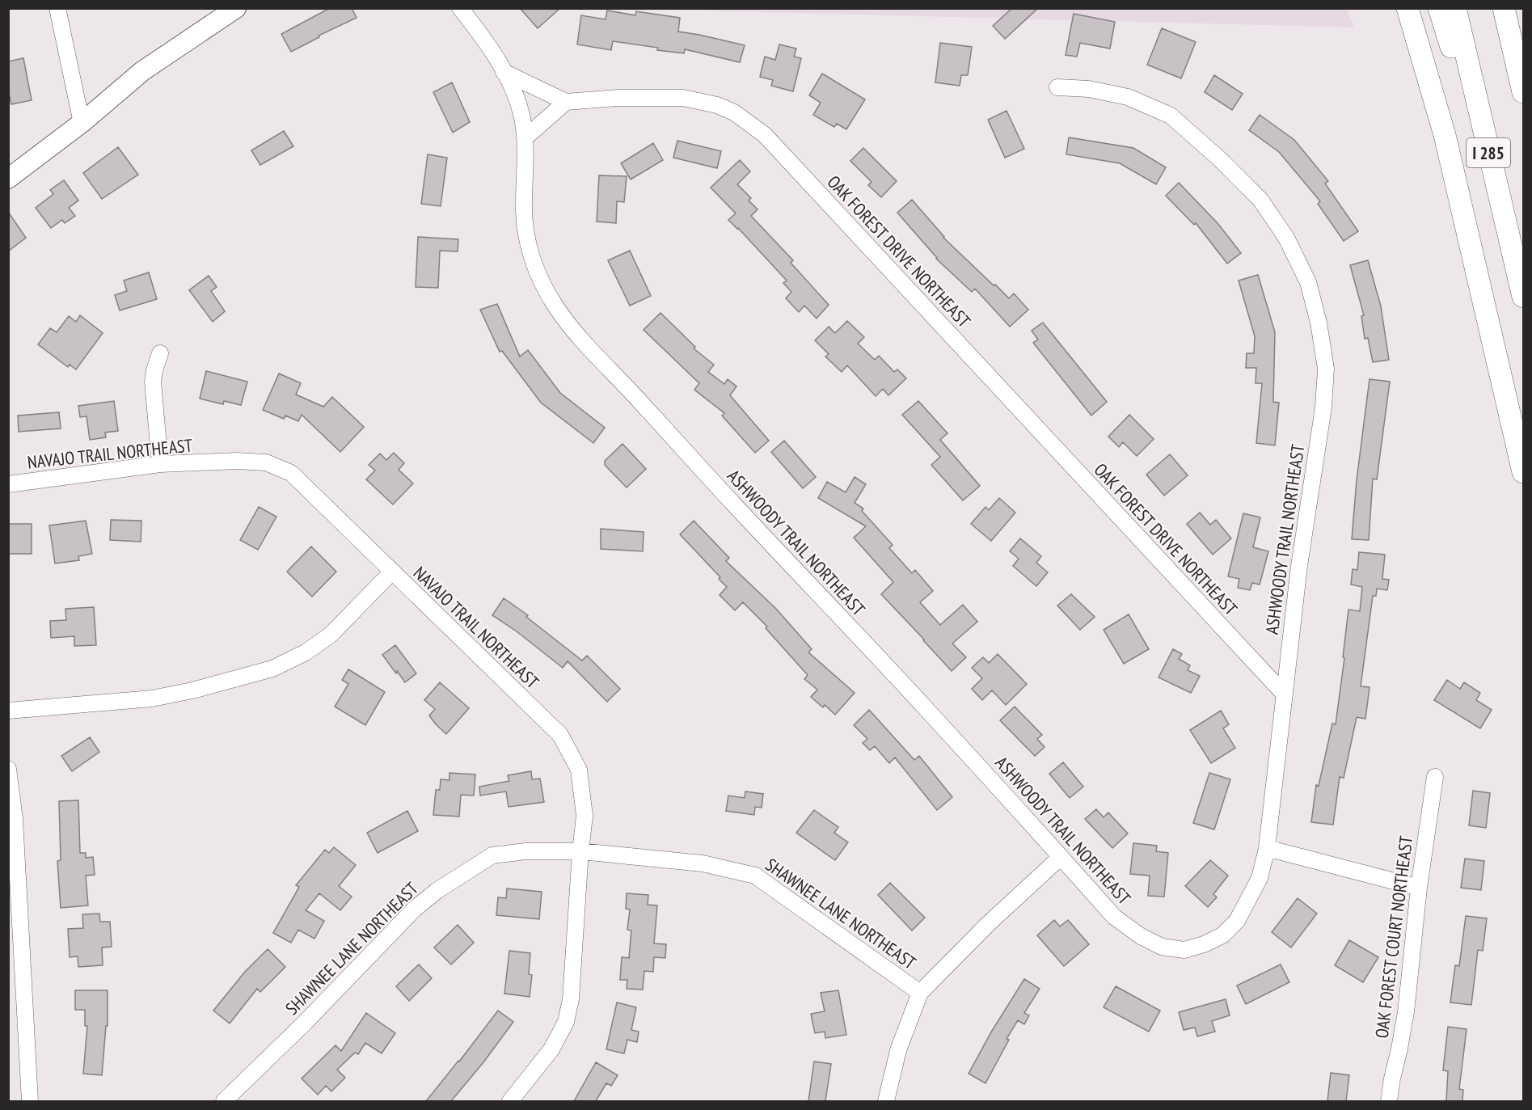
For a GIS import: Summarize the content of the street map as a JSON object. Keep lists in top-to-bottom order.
{
  "streets": {
    "highway": ["I 285"],
    "street": [
      "OAK FOREST DRIVE NORTHEAST",
      "NAVAJO TRAIL NORTHEAST",
      "ASHWOODY TRAIL NORTHEAST",
      "SHAWNEE LANE NORTHEAST",
      "OAK FOREST COURT NORTHEAST"
    ]
  },
  "crossings": [
    ["OAK FOREST DRIVE NORTHEAST", "ASHWOODY TRAIL NORTHEAST"],
    ["NAVAJO TRAIL NORTHEAST", "SHAWNEE LANE NORTHEAST"]
  ]
}
